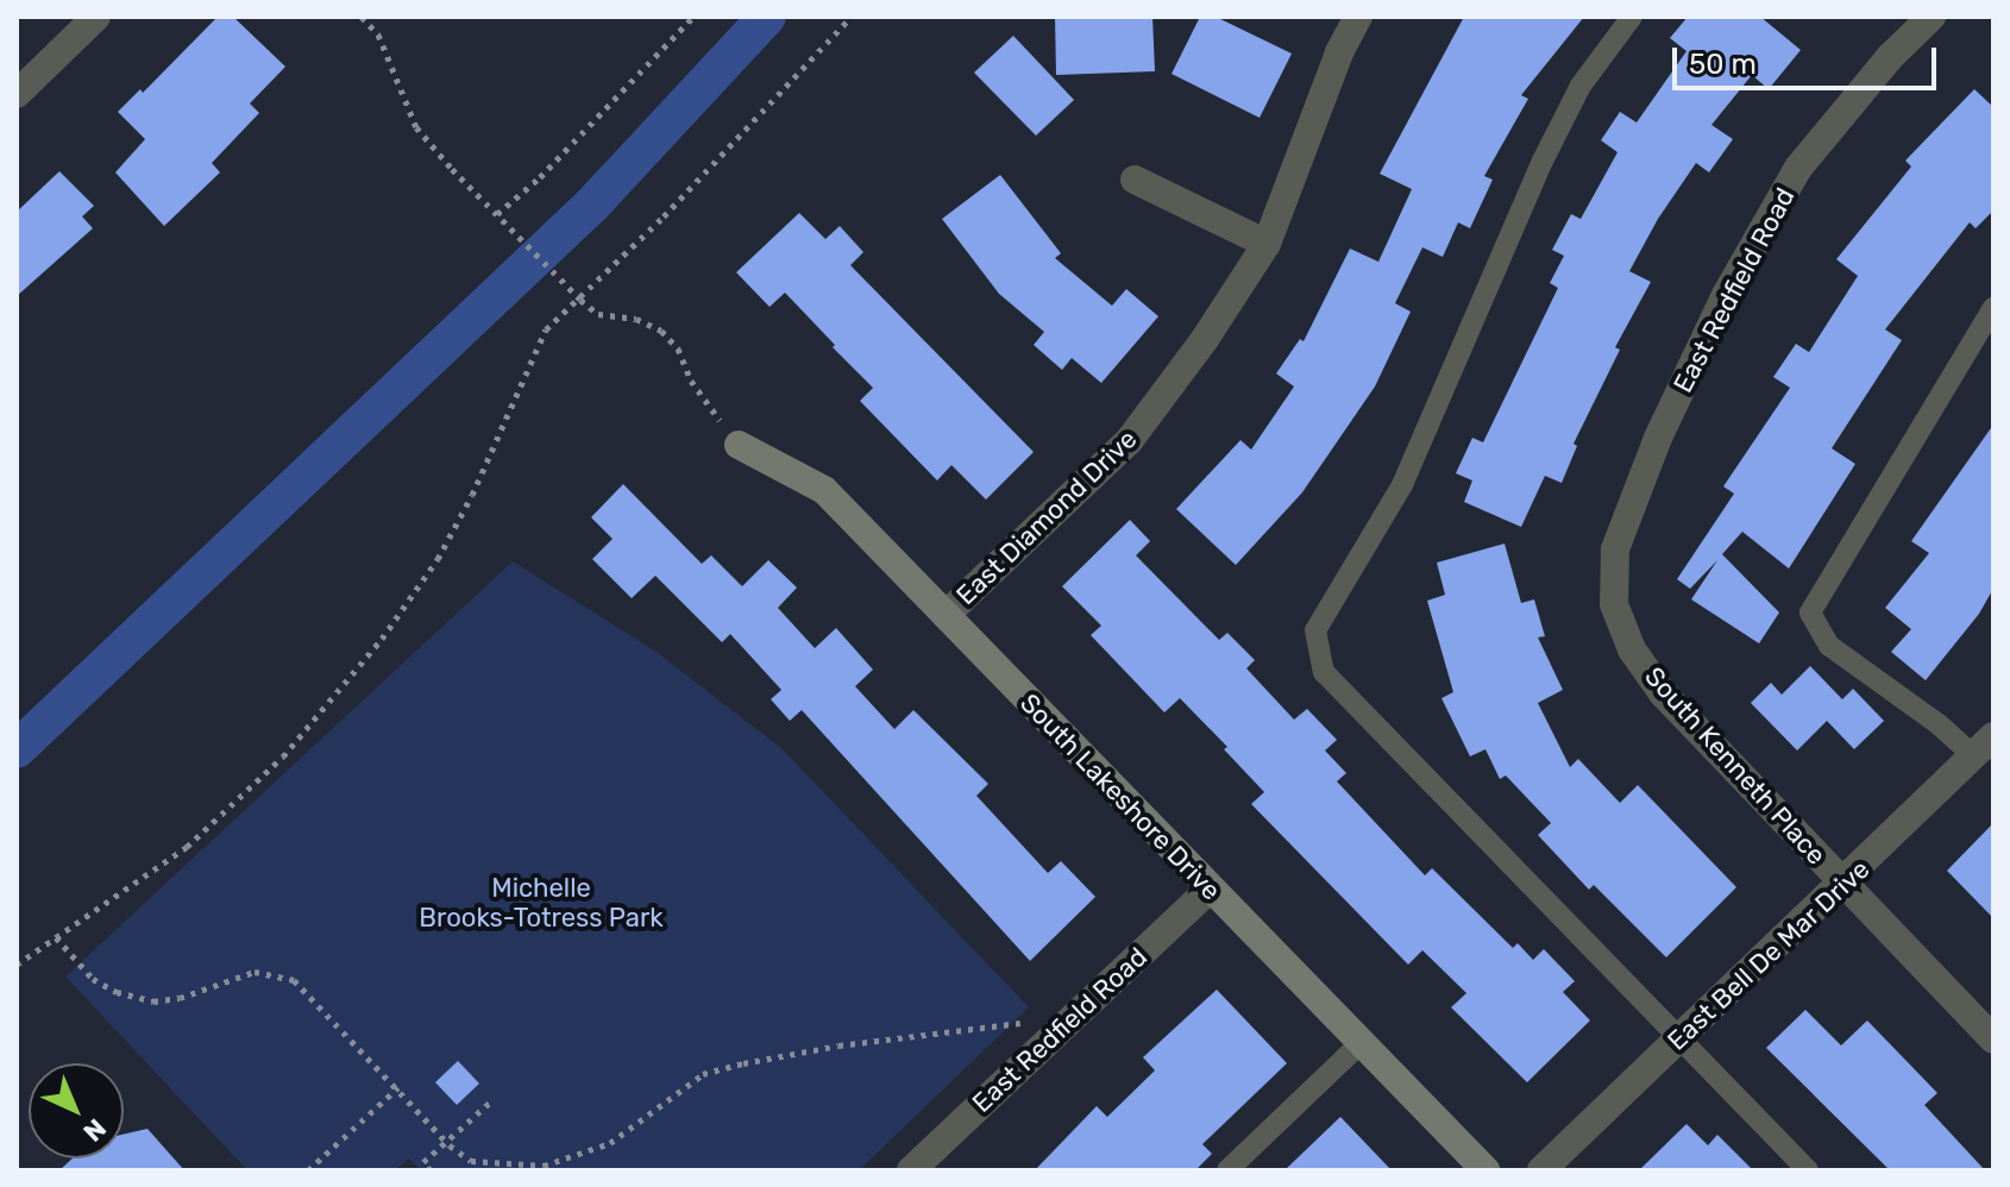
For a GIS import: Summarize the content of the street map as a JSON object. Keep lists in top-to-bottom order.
{
  "streets": {
    "street": [
      "East Redfield Road",
      "East Diamond Drive",
      "South Kenneth Place",
      "South Lakeshore Drive",
      "East Bell De Mar Drive"
    ]
  },
  "crossings": [
    ["East Redfield Road", "South Kenneth Place"],
    ["East Redfield Road", "South Lakeshore Drive"],
    ["East Diamond Drive", "South Lakeshore Drive"],
    ["South Kenneth Place", "East Bell De Mar Drive"]
  ],
  "parks": ["Michelle Brooks-Totress Park"],
  "scale_bar": "50 m",
  "north": "bottom right"
}
